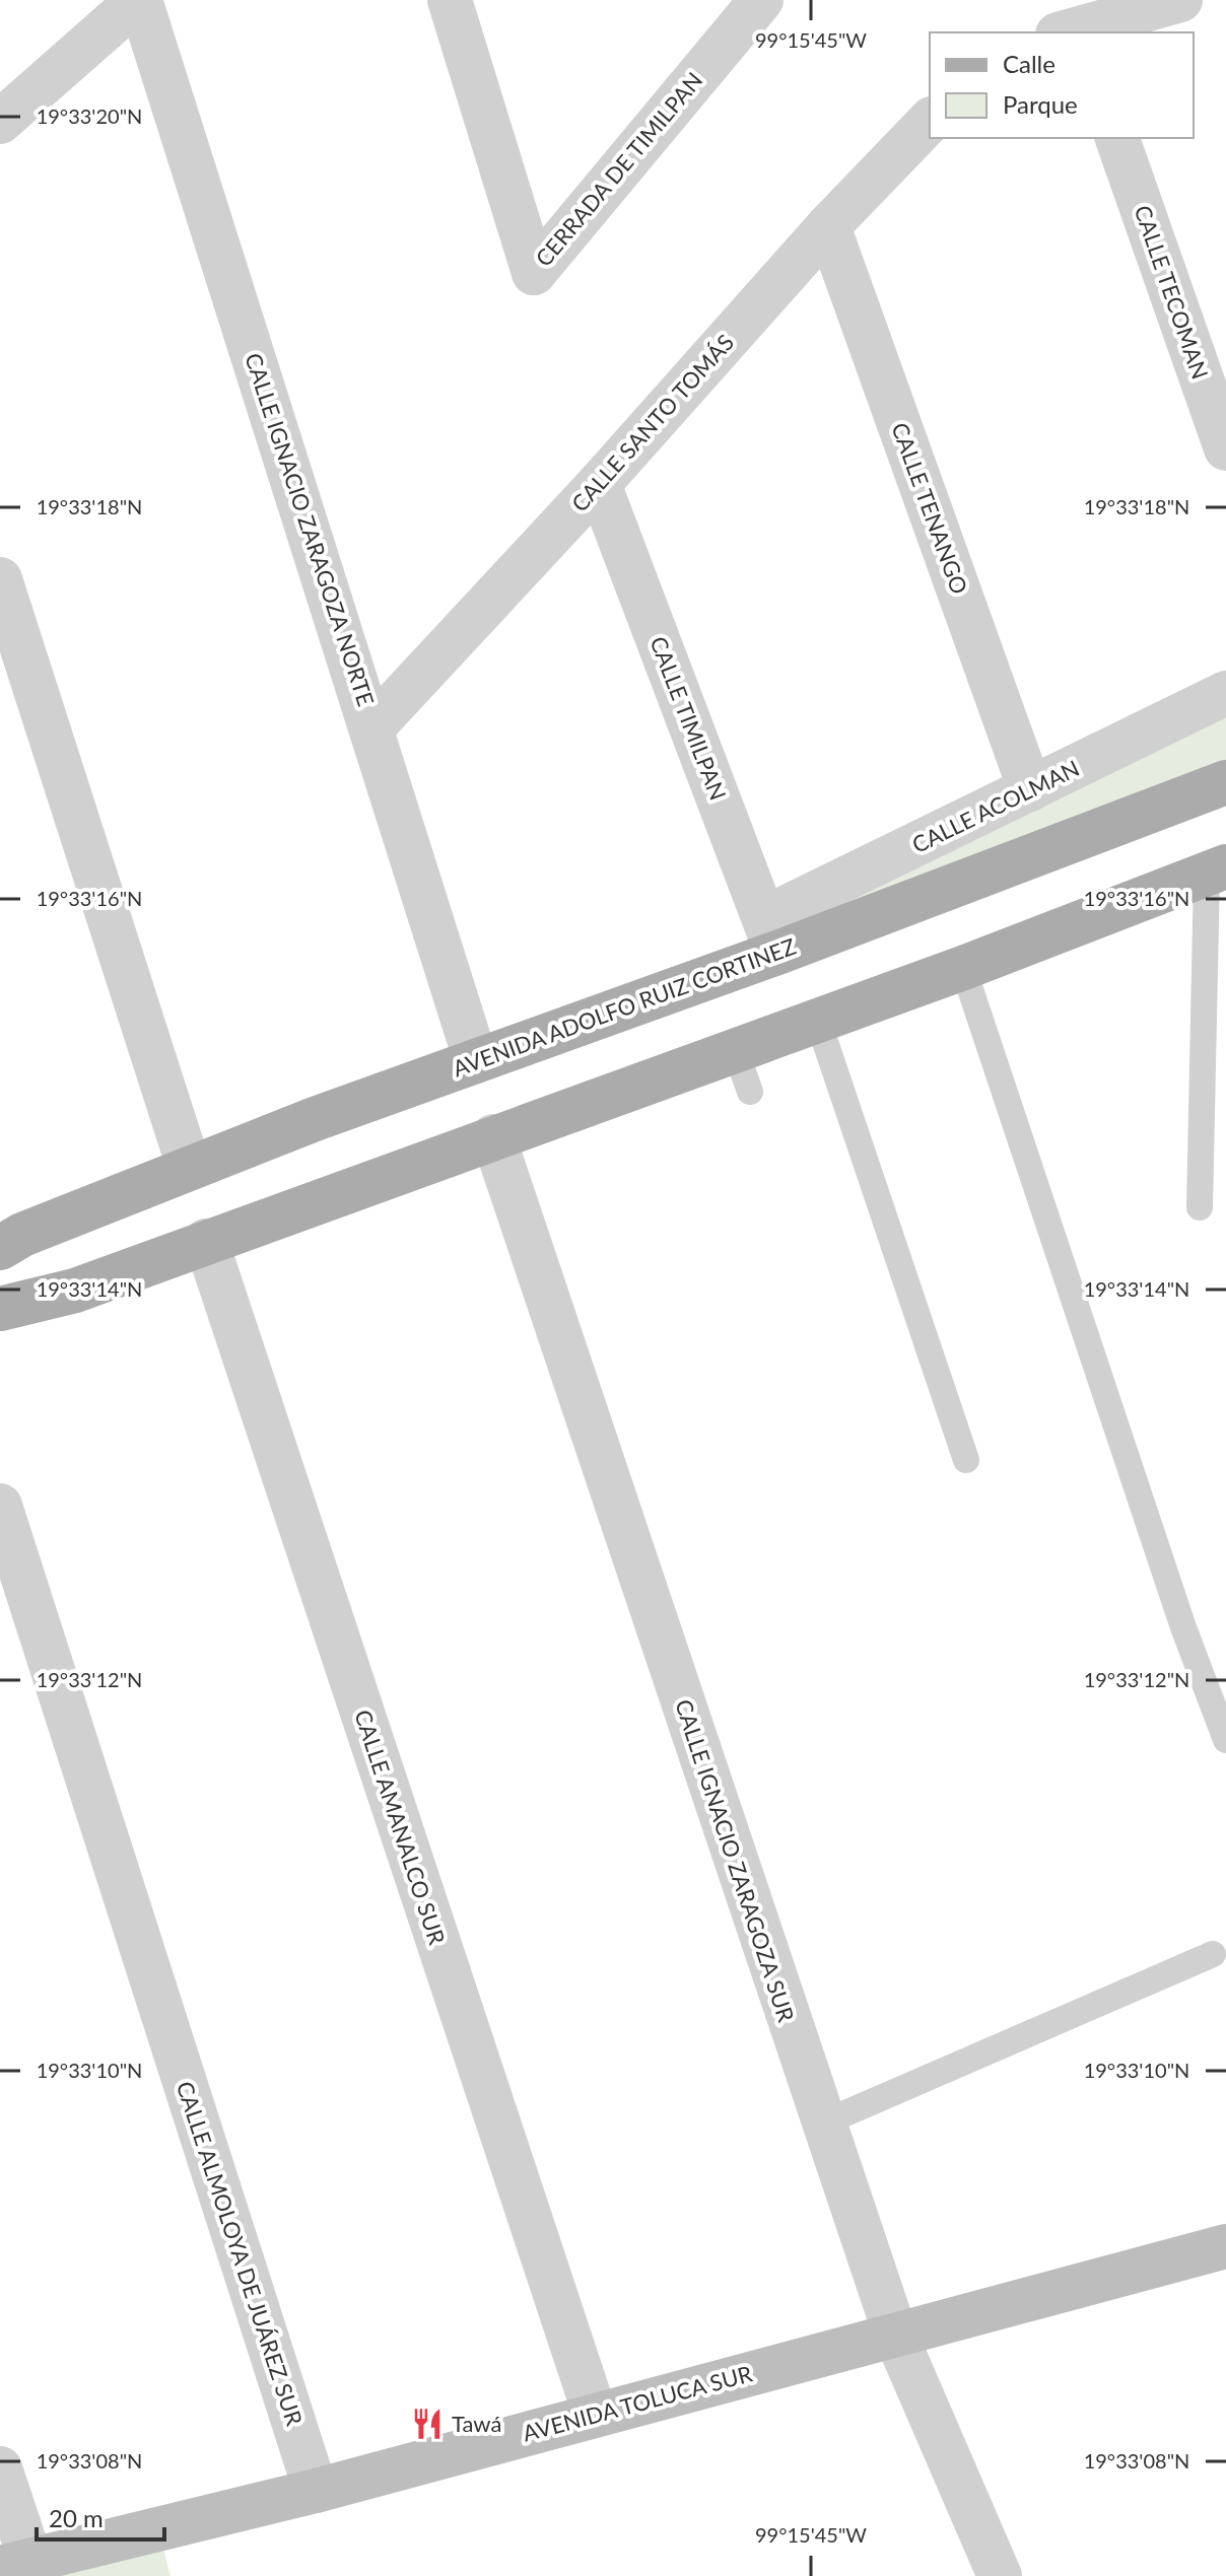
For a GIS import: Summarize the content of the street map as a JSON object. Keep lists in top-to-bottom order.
{
  "streets": {
    "main road": ["AVENIDA ADOLFO RUIZ CORTINEZ"],
    "street": [
      "CERRADA DE TIMILPAN",
      "CALLE TECOMAN",
      "CALLE SANTO TOMÁS",
      "CALLE TENANGO",
      "CALLE IGNACIO ZARAGOZA NORTE",
      "CALLE TIMILPAN",
      "CALLE ACOLMAN",
      "CALLE AMANALCO SUR",
      "CALLE IGNACIO ZARAGOZA SUR",
      "CALLE ALMOLOYA DE JUÁREZ SUR",
      "AVENIDA TOLUCA SUR"
    ]
  },
  "crossings": [
    ["CALLE SANTO TOMÁS", "CALLE TENANGO"],
    ["CALLE SANTO TOMÁS", "CALLE IGNACIO ZARAGOZA NORTE"],
    ["CALLE SANTO TOMÁS", "CALLE TIMILPAN"],
    ["CALLE TENANGO", "CALLE ACOLMAN"],
    ["CALLE IGNACIO ZARAGOZA NORTE", "AVENIDA ADOLFO RUIZ CORTINEZ"],
    ["CALLE TIMILPAN", "CALLE ACOLMAN"],
    ["CALLE TIMILPAN", "AVENIDA ADOLFO RUIZ CORTINEZ"],
    ["CALLE ACOLMAN", "AVENIDA ADOLFO RUIZ CORTINEZ"],
    ["CALLE AMANALCO SUR", "AVENIDA TOLUCA SUR"],
    ["CALLE IGNACIO ZARAGOZA SUR", "AVENIDA TOLUCA SUR"],
    ["CALLE ALMOLOYA DE JUÁREZ SUR", "AVENIDA TOLUCA SUR"]
  ],
  "places": {
    "restaurant": ["Tawá"]
  },
  "legend": ["Calle", "Parque"],
  "scale_bar": "20 m",
  "coordinates": [
    "99°15'45\"W",
    "19°33'20\"N",
    "19°33'18\"N",
    "19°33'16\"N",
    "19°33'14\"N",
    "19°33'12\"N",
    "19°33'10\"N",
    "19°33'08\"N"
  ]
}
